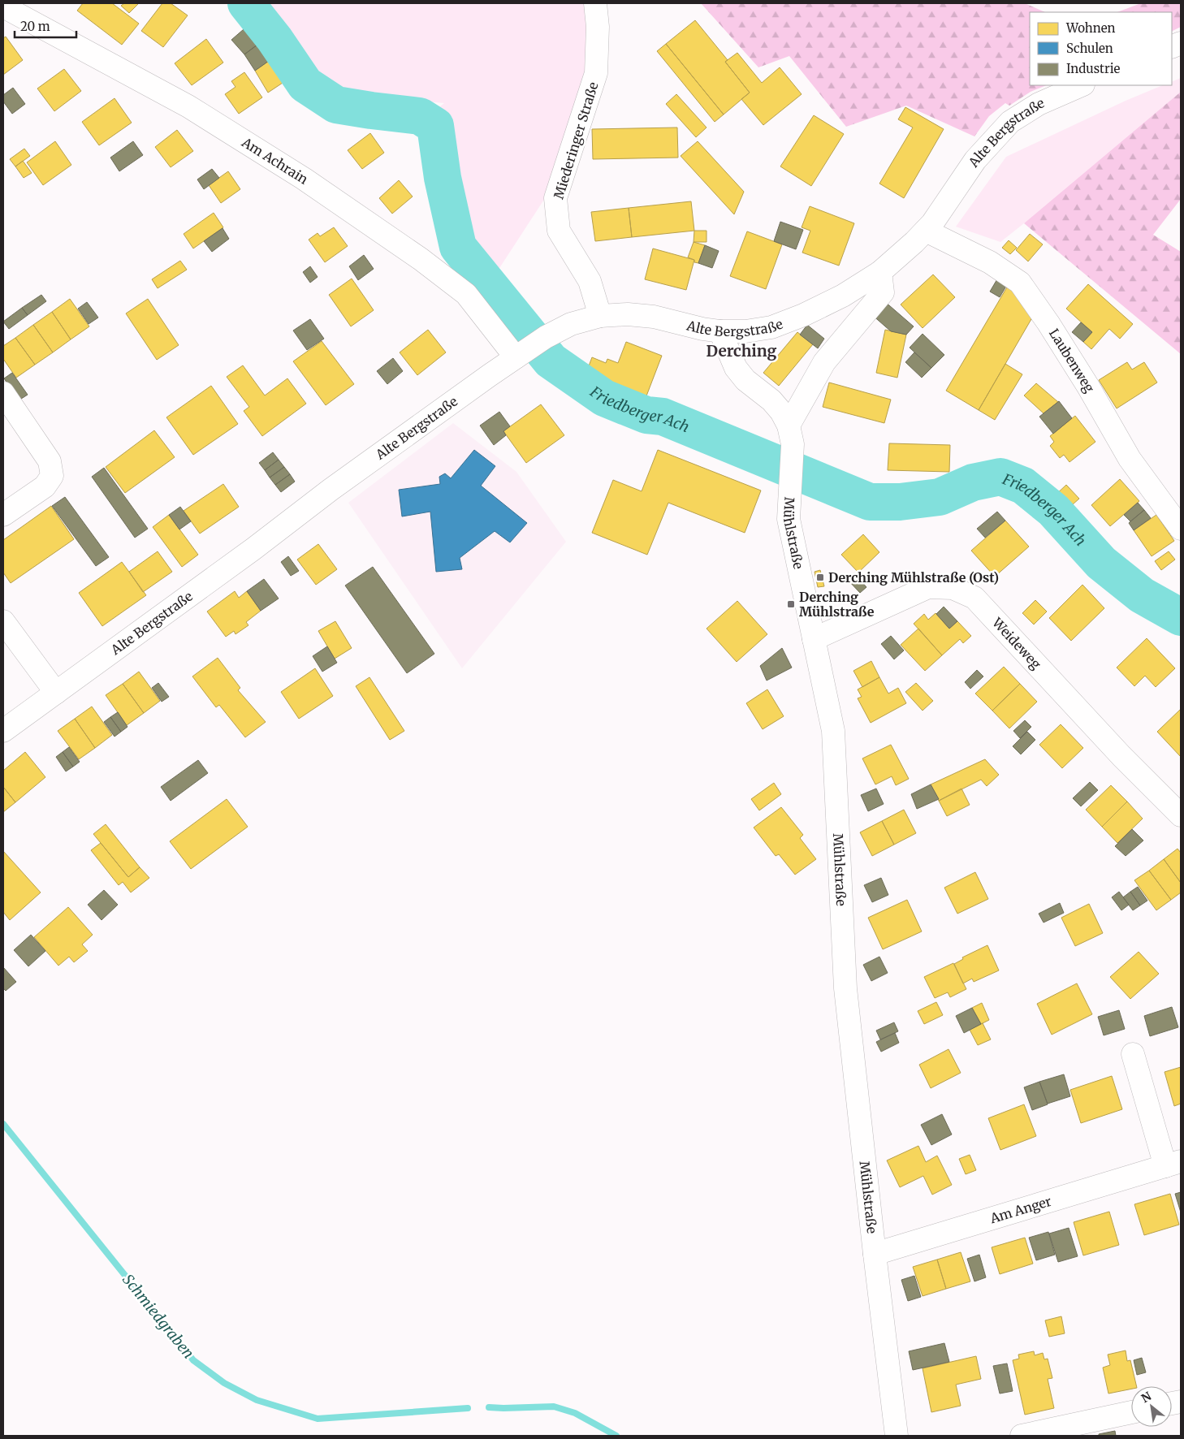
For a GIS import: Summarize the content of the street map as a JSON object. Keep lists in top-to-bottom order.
{
  "streets": {
    "street": [
      "Alte Bergstraße",
      "Miederinger Straße",
      "Am Achrain",
      "Laubenweg",
      "Mühlstraße",
      "Weideweg",
      "Am Anger"
    ]
  },
  "crossings": [
    ["Alte Bergstraße", "Miederinger Straße"],
    ["Alte Bergstraße", "Am Achrain"],
    ["Alte Bergstraße", "Laubenweg"],
    ["Alte Bergstraße", "Mühlstraße"],
    ["Mühlstraße", "Weideweg"],
    ["Mühlstraße", "Am Anger"]
  ],
  "districts": ["Derching"],
  "water": ["Friedberger Ach", "Schmiedgraben"],
  "places": {
    "transit": ["Derching Mühlstraße (Ost)", "Derching Mühlstraße"]
  },
  "legend": ["Wohnen", "Schulen", "Industrie"],
  "scale_bar": "20 m",
  "north": "top left"
}
